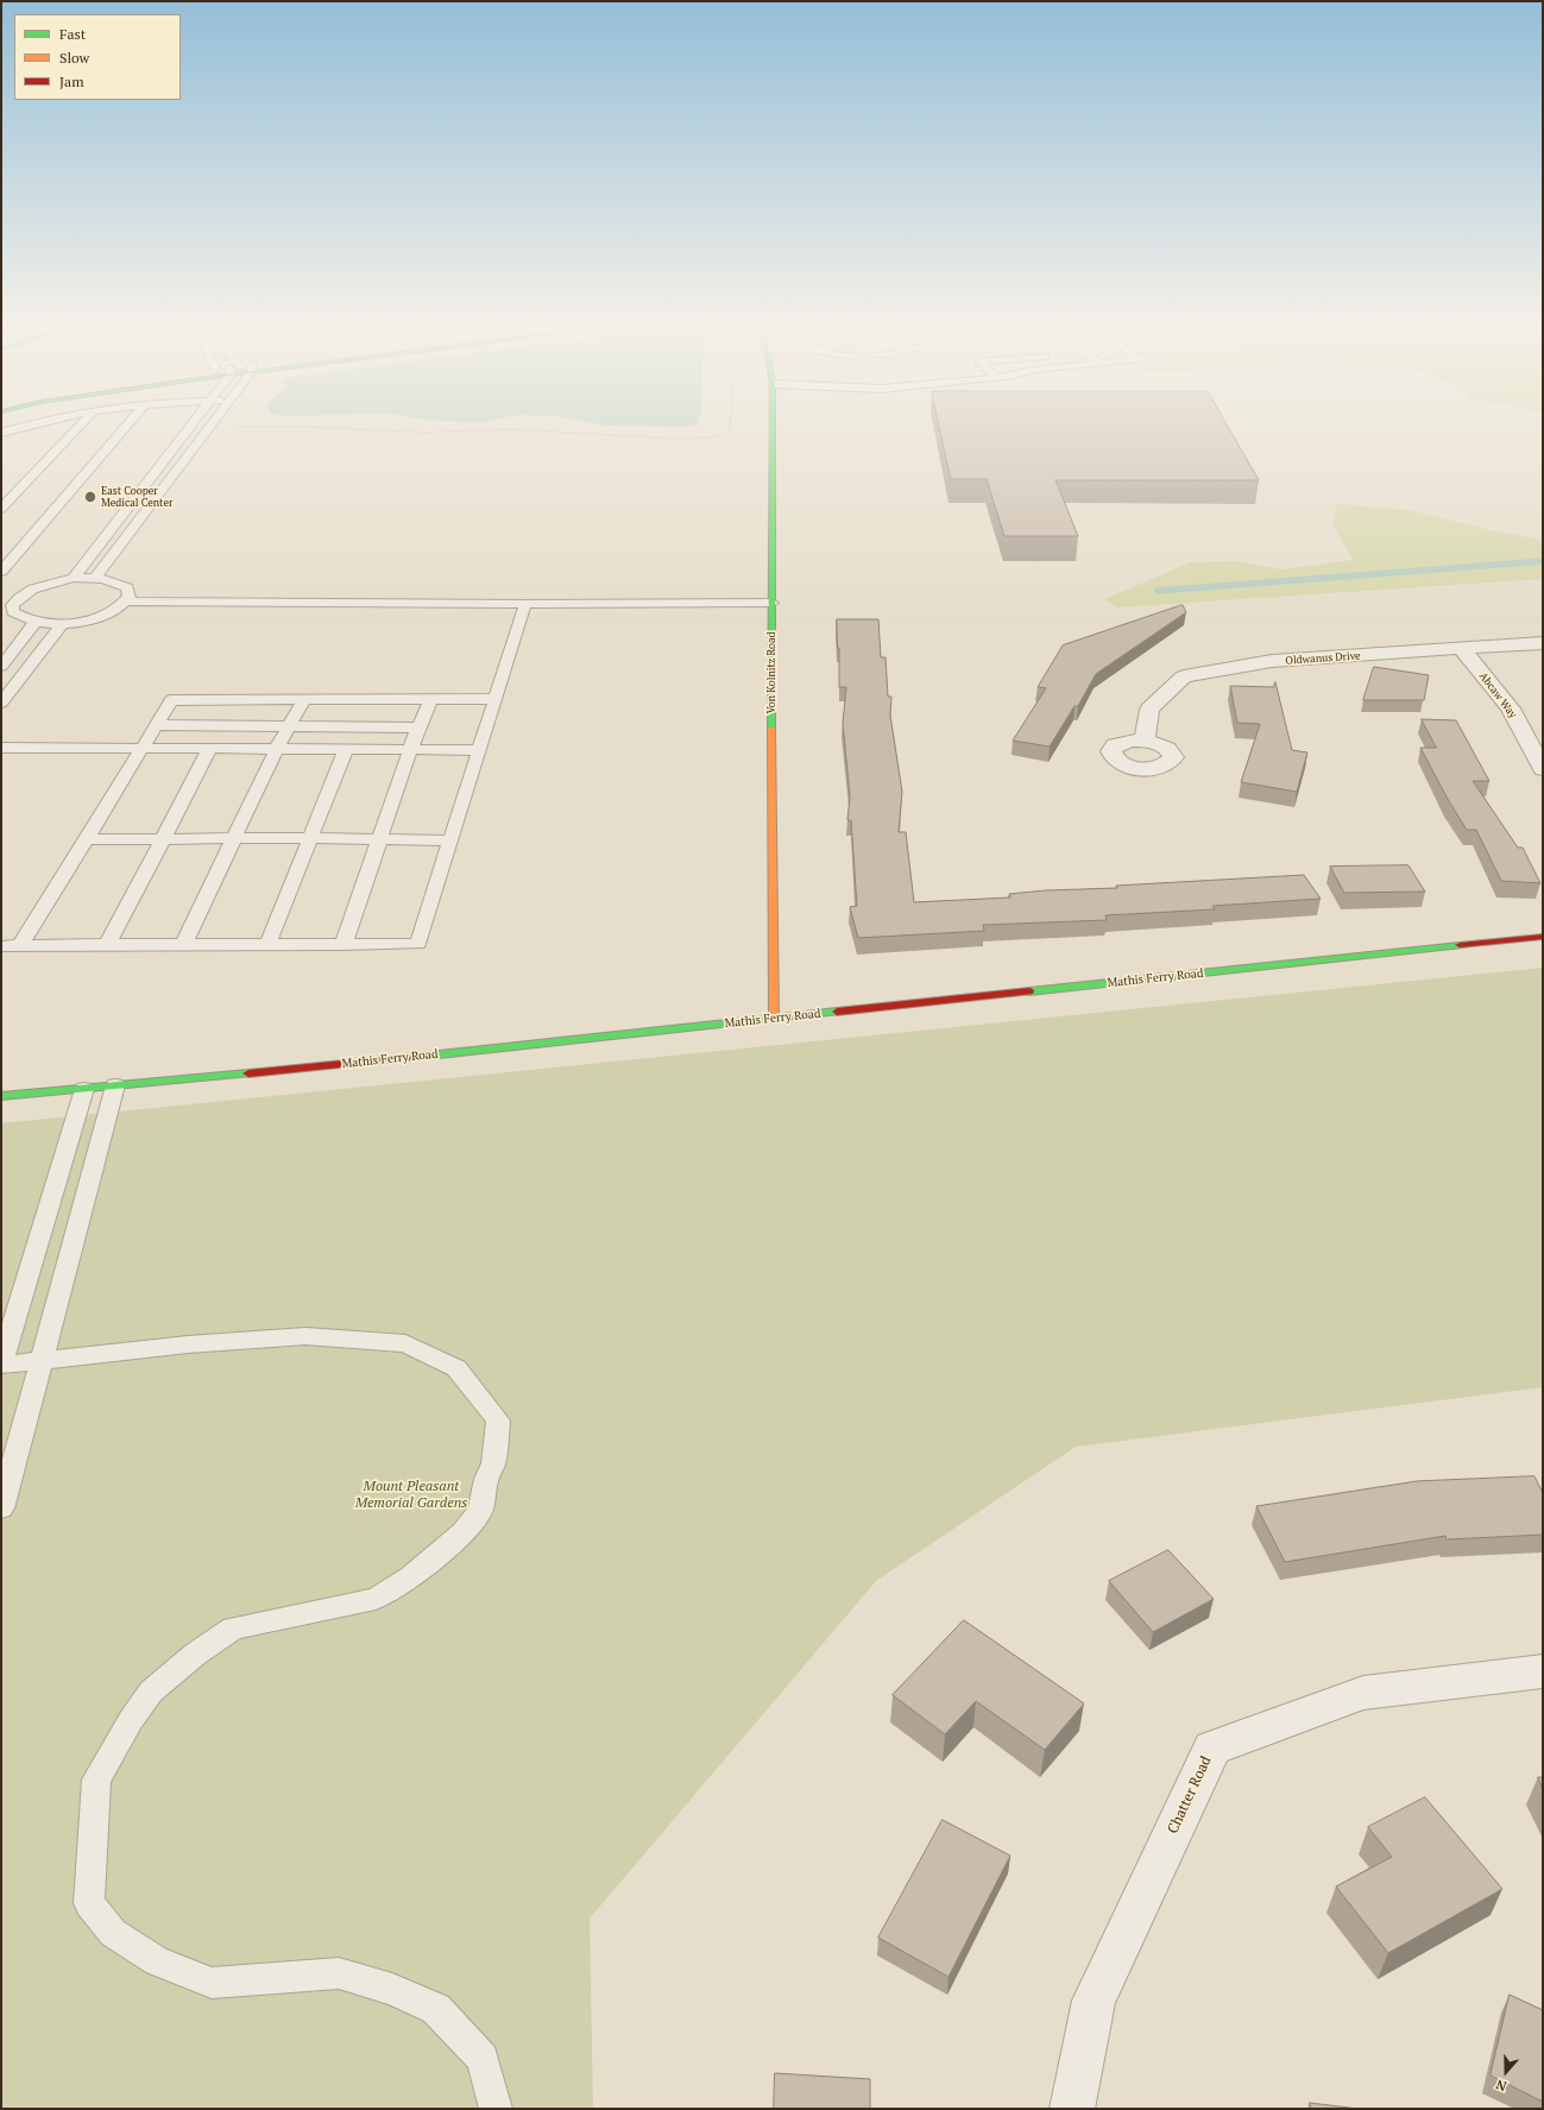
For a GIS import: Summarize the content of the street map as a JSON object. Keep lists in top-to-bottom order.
{
  "streets": {
    "main road": ["Von Kolnitz Road", "Mathis Ferry Road"],
    "street": ["Oldwanus Drive", "Abcaw Way", "Chatter Road"]
  },
  "crossings": [
    ["Oldwanus Drive", "Abcaw Way"],
    ["Von Kolnitz Road", "Mathis Ferry Road"]
  ],
  "parks": ["Mount Pleasant Memorial Gardens"],
  "places": ["East Cooper Medical Center"],
  "legend": ["Fast", "Slow", "Jam"],
  "north": "bottom"
}
